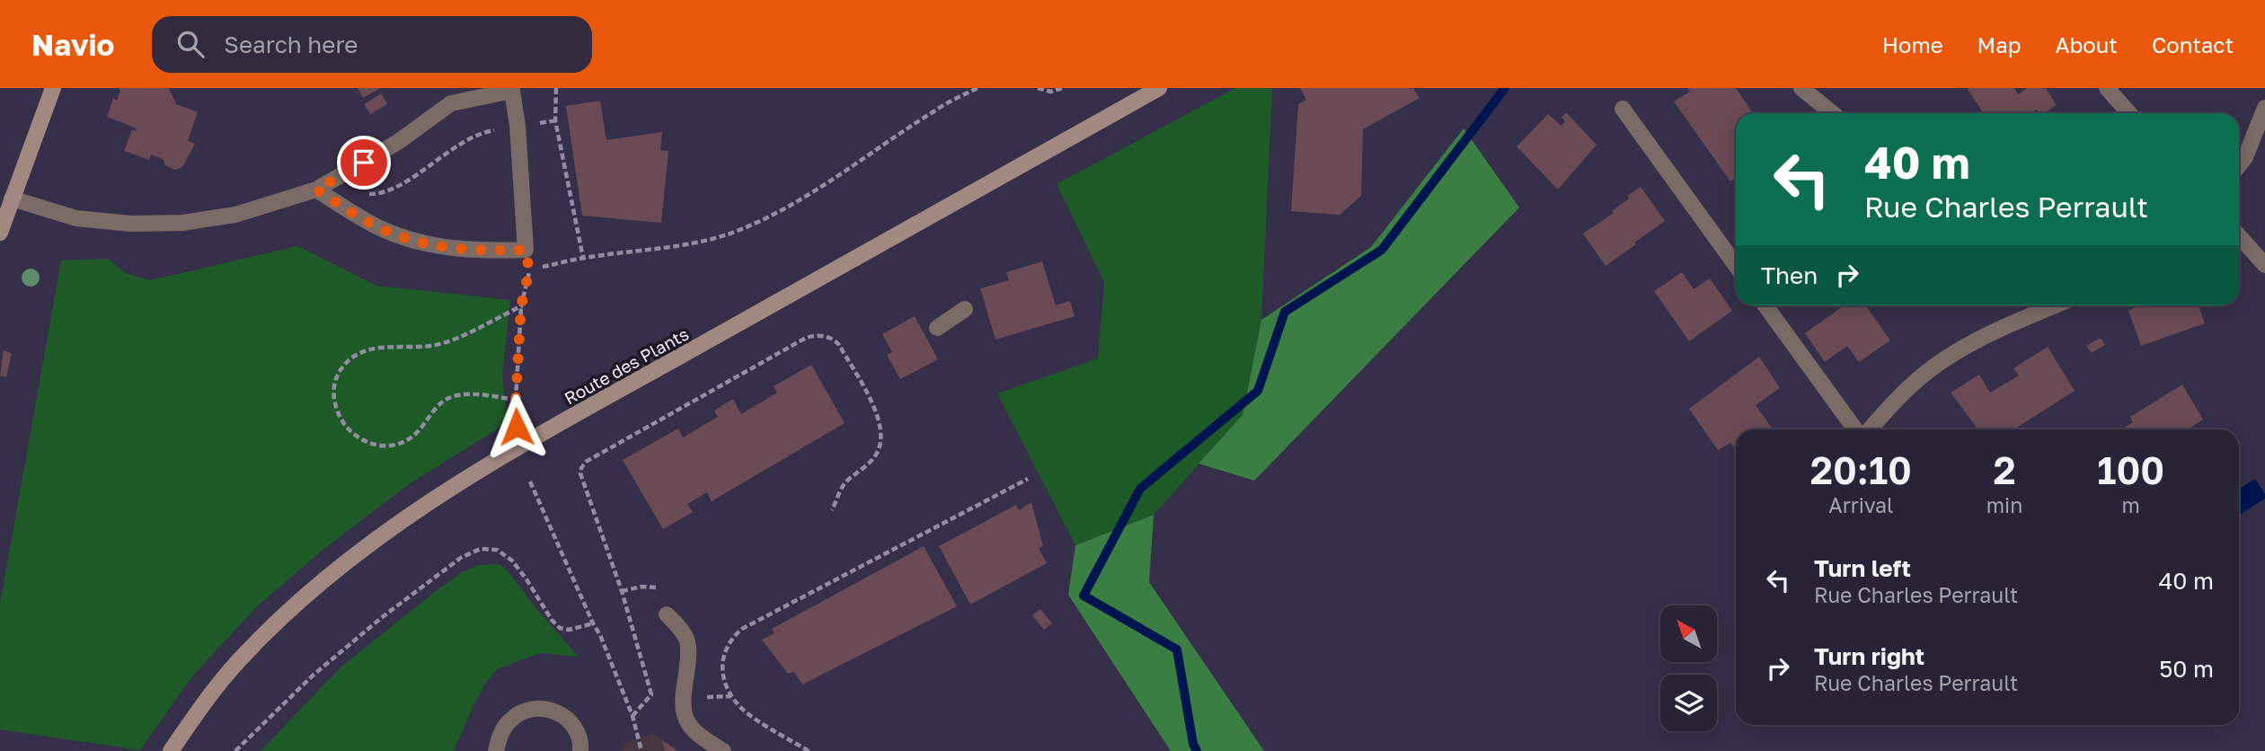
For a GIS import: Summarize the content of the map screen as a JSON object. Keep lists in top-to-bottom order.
{
  "streets": {
    "main road": ["Route des Plants"]
  },
  "north": "top left",
  "page": {
    "header": "Navio",
    "search": "Search here",
    "nav": [
      "Home",
      "Map",
      "About",
      "Contact"
    ],
    "turn": ["40 m", "Rue Charles Perrault"],
    "then": "Then",
    "eta": [
      "20:10",
      "Arrival",
      "2",
      "min",
      "100",
      "m"
    ],
    "list": [
      {
        "name": "Turn left",
        "note": "Rue Charles Perrault",
        "value": "40 m"
      },
      {
        "name": "Turn right",
        "note": "Rue Charles Perrault",
        "value": "50 m"
      }
    ]
  }
}
